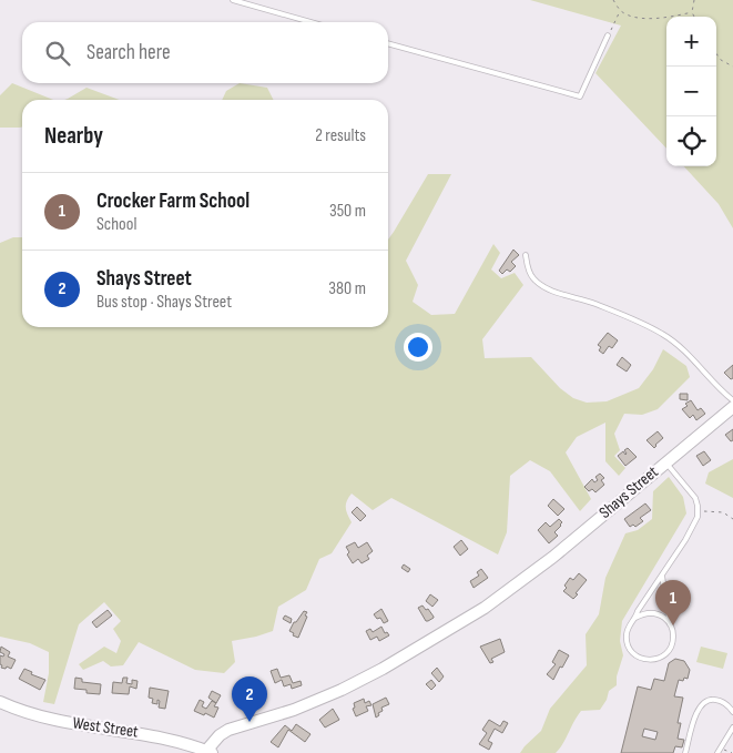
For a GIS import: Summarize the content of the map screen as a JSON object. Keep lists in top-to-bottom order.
{
  "streets": {
    "main road": ["Shays Street", "West Street"]
  },
  "crossings": [
    ["Shays Street", "West Street"]
  ],
  "page": {
    "map_buttons": ["+", "−"],
    "search": "Search here",
    "heading": ["Nearby", "2 results"],
    "list": [
      {
        "mark": "1",
        "name": "Crocker Farm School",
        "note": "School",
        "value": "350 m"
      },
      {
        "mark": "2",
        "name": "Shays Street",
        "note": "Bus stop · Shays Street",
        "value": "380 m"
      }
    ],
    "pins": ["1", "2"]
  }
}
